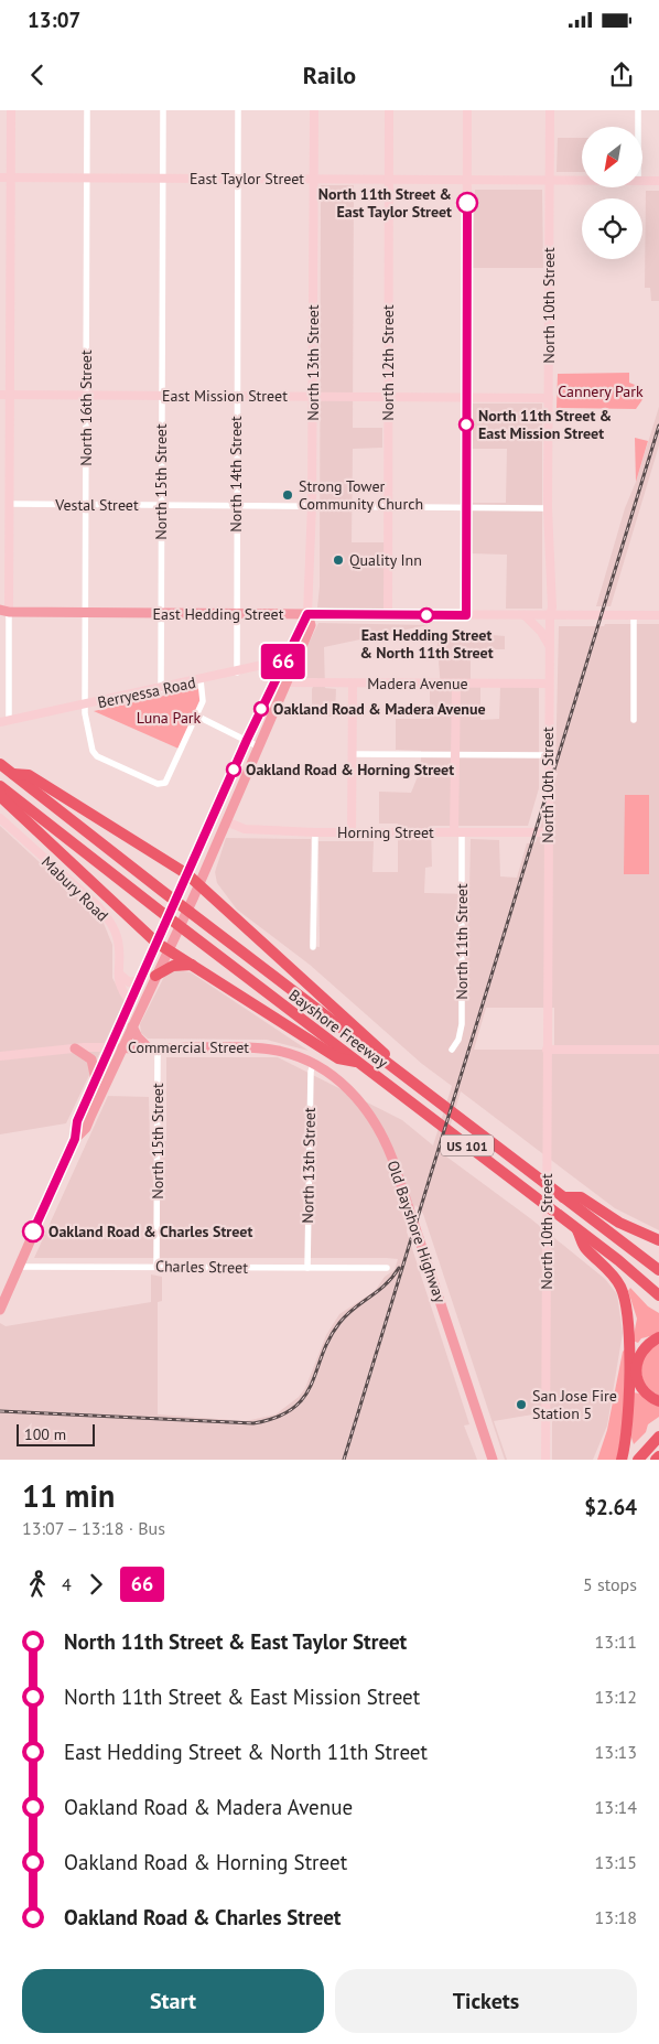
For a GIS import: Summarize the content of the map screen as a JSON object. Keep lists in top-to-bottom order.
{
  "streets": {
    "highway": ["Bayshore Freeway", "US 101"],
    "main road": [
      "East Taylor Street",
      "North 10th Street",
      "North 13th Street",
      "North 12th Street",
      "East Mission Street",
      "East Hedding Street",
      "Madera Avenue",
      "Berryessa Road",
      "Horning Street",
      "Mabury Road",
      "North 11th Street",
      "Commercial Street",
      "Old Bayshore Highway"
    ],
    "street": [
      "North 16th Street",
      "North 14th Street",
      "North 15th Street",
      "Vestal Street",
      "Charles Street"
    ]
  },
  "crossings": [
    ["East Taylor Street", "North 10th Street"],
    ["East Taylor Street", "North 13th Street"],
    ["East Taylor Street", "North 12th Street"],
    ["East Taylor Street", "North 16th Street"],
    ["East Taylor Street", "North 14th Street"],
    ["East Taylor Street", "North 15th Street"],
    ["North 10th Street", "East Mission Street"],
    ["North 10th Street", "Vestal Street"],
    ["North 10th Street", "East Hedding Street"],
    ["North 10th Street", "Madera Avenue"],
    ["North 10th Street", "Horning Street"],
    ["North 13th Street", "East Mission Street"],
    ["North 13th Street", "Vestal Street"],
    ["North 13th Street", "East Hedding Street"],
    ["North 13th Street", "Old Bayshore Highway"],
    ["North 13th Street", "Charles Street"],
    ["North 12th Street", "East Mission Street"],
    ["North 12th Street", "Vestal Street"],
    ["North 12th Street", "East Hedding Street"],
    ["East Mission Street", "North 16th Street"],
    ["East Mission Street", "North 14th Street"],
    ["East Mission Street", "North 15th Street"],
    ["North 16th Street", "Vestal Street"],
    ["North 16th Street", "East Hedding Street"],
    ["North 16th Street", "Berryessa Road"],
    ["North 14th Street", "Vestal Street"],
    ["North 14th Street", "East Hedding Street"],
    ["North 14th Street", "Berryessa Road"],
    ["North 15th Street", "Vestal Street"],
    ["North 15th Street", "East Hedding Street"],
    ["North 15th Street", "Berryessa Road"],
    ["North 15th Street", "Commercial Street"],
    ["North 15th Street", "Charles Street"],
    ["Madera Avenue", "North 11th Street"],
    ["Horning Street", "North 11th Street"],
    ["Commercial Street", "Old Bayshore Highway"]
  ],
  "parks": ["Cannery Park", "Luna Park"],
  "places": [
    "North 11th Street & East Taylor Street",
    "North 11th Street & East Mission Street",
    "Strong Tower Community Church",
    "Quality Inn",
    "East Hedding Street & North 11th Street",
    "Oakland Road & Madera Avenue",
    "Oakland Road & Horning Street",
    "Oakland Road & Charles Street",
    "San Jose Fire Station 5"
  ],
  "lines": ["bus line 66"],
  "scale_bar": "100 m",
  "north": "bottom left",
  "page": {
    "status": "13:07",
    "header": "Railo",
    "on_map": "66",
    "scale": "100 m",
    "heading": ["11 min", "13:07 – 13:18 · Bus", "$2.64"],
    "legs": ["4", "66", "5 stops"],
    "list": [
      {
        "name": "North 11th Street & East Taylor Street",
        "value": "13:11"
      },
      {
        "name": "North 11th Street & East Mission Street",
        "value": "13:12"
      },
      {
        "name": "East Hedding Street & North 11th Street",
        "value": "13:13"
      },
      {
        "name": "Oakland Road & Madera Avenue",
        "value": "13:14"
      },
      {
        "name": "Oakland Road & Horning Street",
        "value": "13:15"
      },
      {
        "name": "Oakland Road & Charles Street",
        "value": "13:18"
      }
    ],
    "buttons": ["Start", "Tickets"]
  }
}
